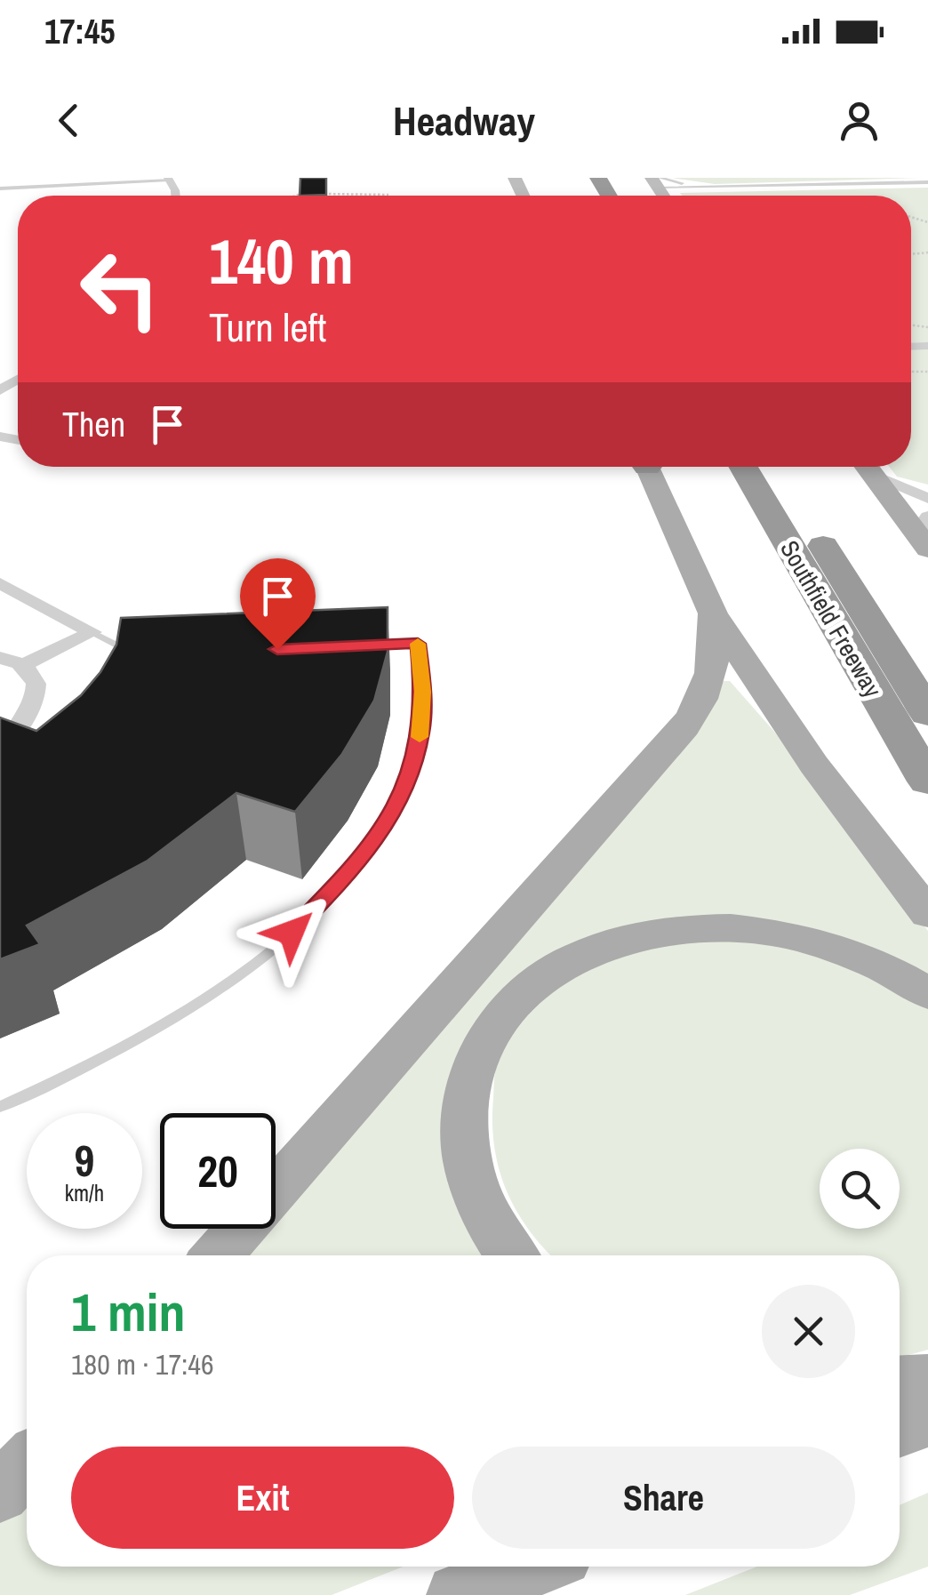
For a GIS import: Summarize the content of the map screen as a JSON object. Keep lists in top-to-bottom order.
{
  "streets": {
    "highway": ["Southfield Freeway"]
  },
  "page": {
    "status": "17:45",
    "header": "Headway",
    "turn": ["140 m", "Turn left"],
    "then": "Then",
    "speed": "9 km/h",
    "limit": "20",
    "heading": ["1 min", "180 m · 17:46"],
    "buttons": ["Exit", "Share"]
  }
}
